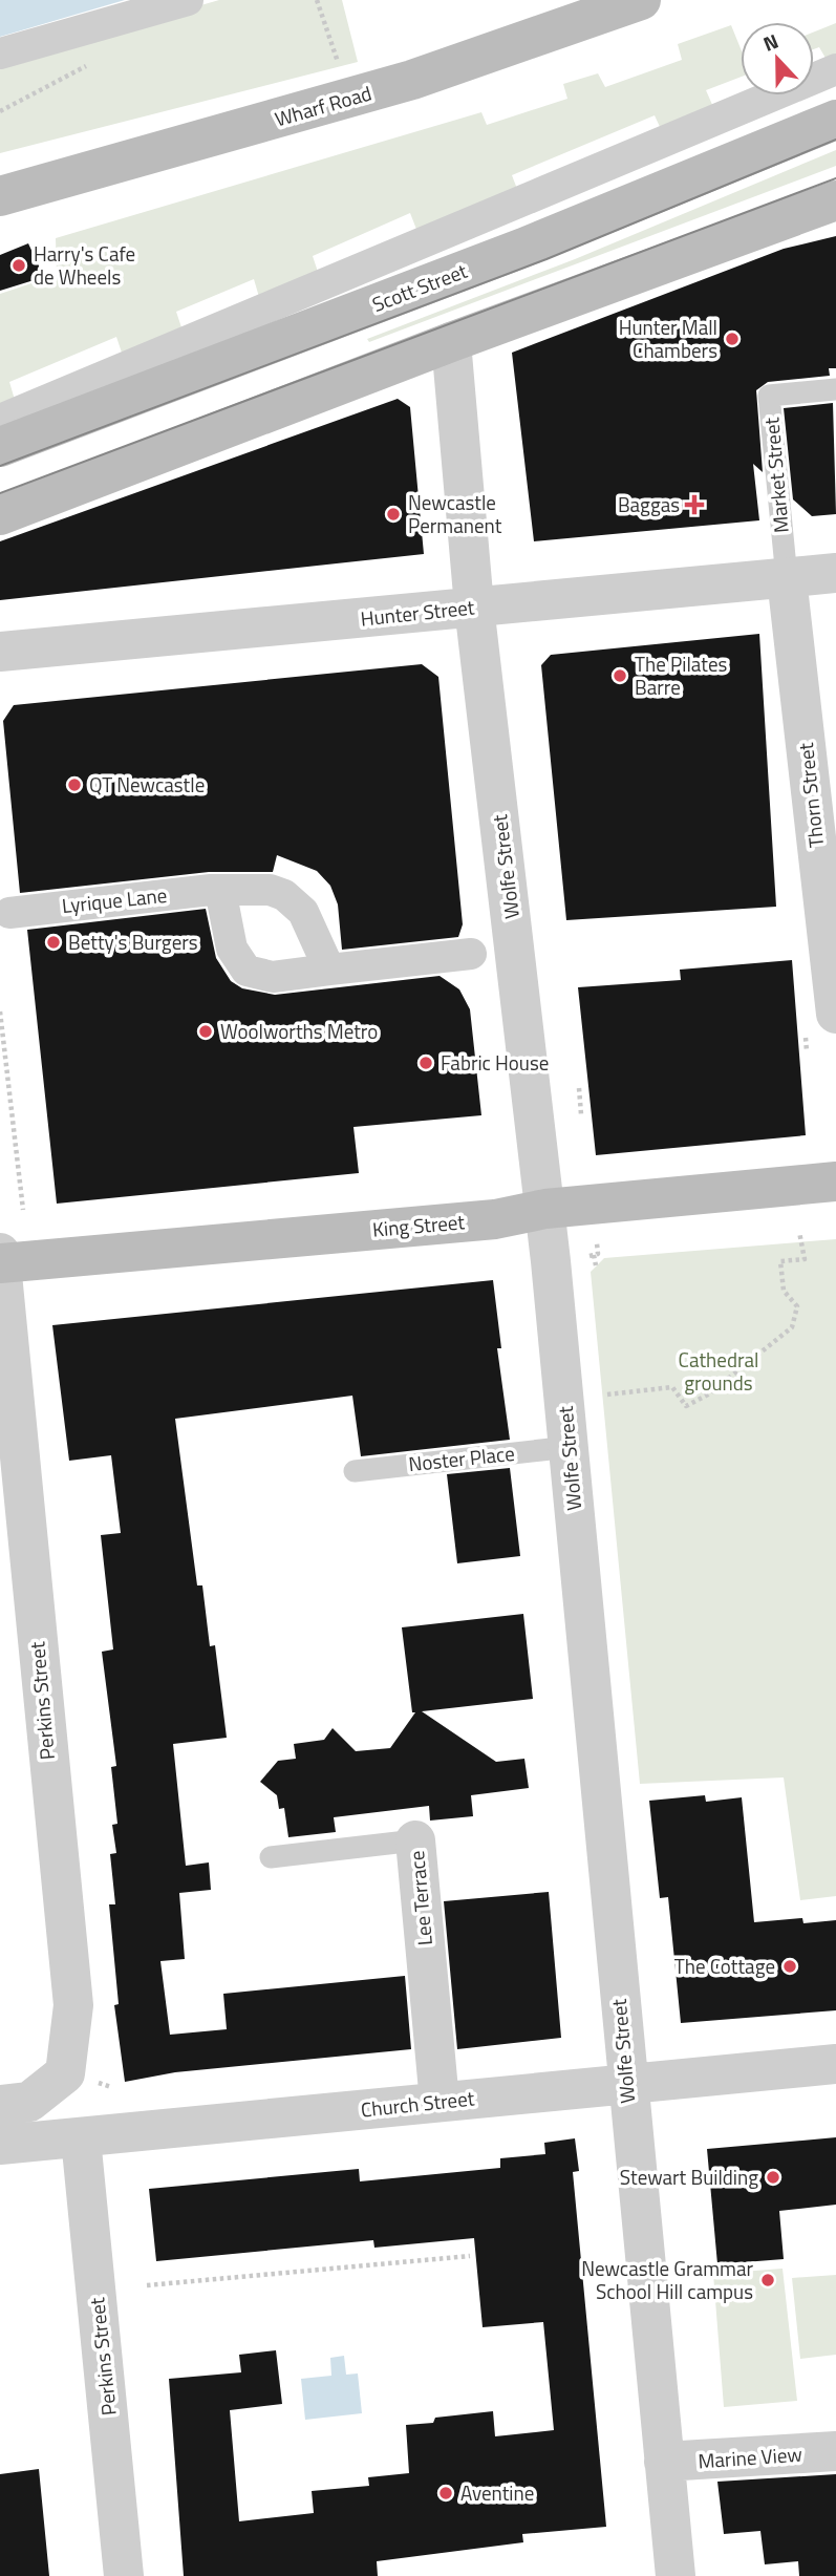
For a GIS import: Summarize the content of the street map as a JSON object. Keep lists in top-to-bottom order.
{
  "streets": {
    "main road": ["Wharf Road", "Scott Street", "King Street"],
    "street": [
      "Hunter Street",
      "Thorn Street",
      "Wolfe Street",
      "Lyrique Lane",
      "Perkins Street",
      "Lee Terrace",
      "Church Street",
      "Marine View"
    ],
    "lane": ["Market Street", "Noster Place"]
  },
  "crossings": [
    ["Market Street", "Hunter Street"],
    ["Market Street", "Thorn Street"],
    ["Hunter Street", "Thorn Street"],
    ["Hunter Street", "Wolfe Street"],
    ["Wolfe Street", "King Street"],
    ["Wolfe Street", "Noster Place"],
    ["Wolfe Street", "Church Street"],
    ["Wolfe Street", "Marine View"],
    ["King Street", "Perkins Street"],
    ["Perkins Street", "Church Street"],
    ["Lee Terrace", "Church Street"]
  ],
  "parks": ["Cathedral grounds"],
  "places": {
    "other": [
      "Harry's Cafe de Wheels",
      "Hunter Mall Chambers",
      "Newcastle Permanent",
      "The Pilates Barre",
      "QT Newcastle",
      "Betty's Burgers",
      "Woolworths Metro",
      "Fabric House",
      "The Cottage",
      "Stewart Building",
      "Newcastle Grammar School Hill campus",
      "Aventine"
    ],
    "health": ["Baggas"]
  },
  "north": "top"
}
